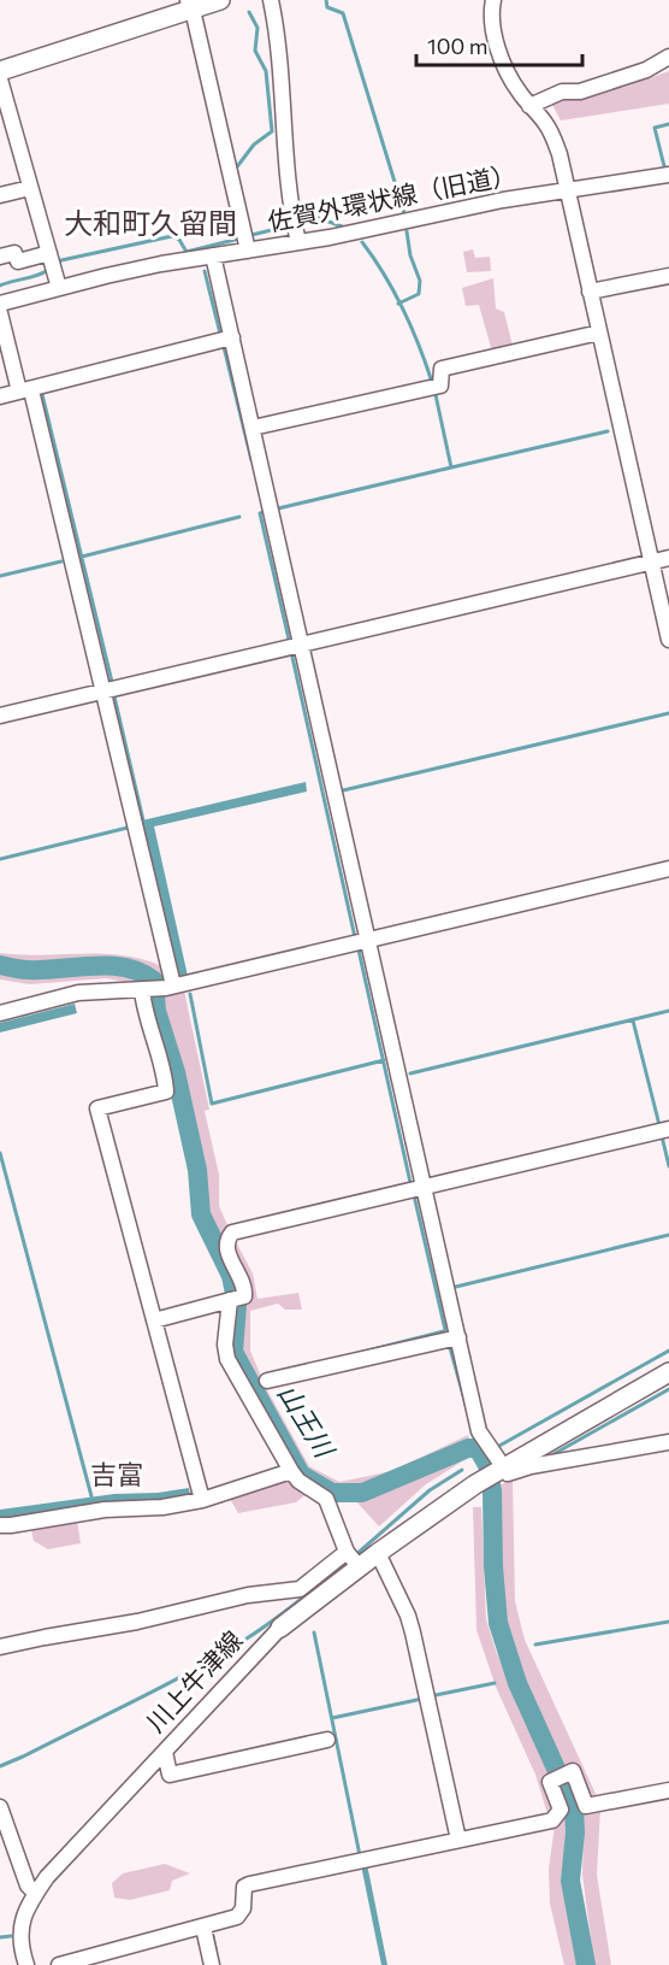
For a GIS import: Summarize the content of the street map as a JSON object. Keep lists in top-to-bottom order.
{
  "streets": {
    "main road": ["川上牛津線"],
    "street": ["佐賀外環状線（旧道）"]
  },
  "districts": ["大和町久留間", "吉富"],
  "water": ["山王川"],
  "scale_bar": "100 m"
}
